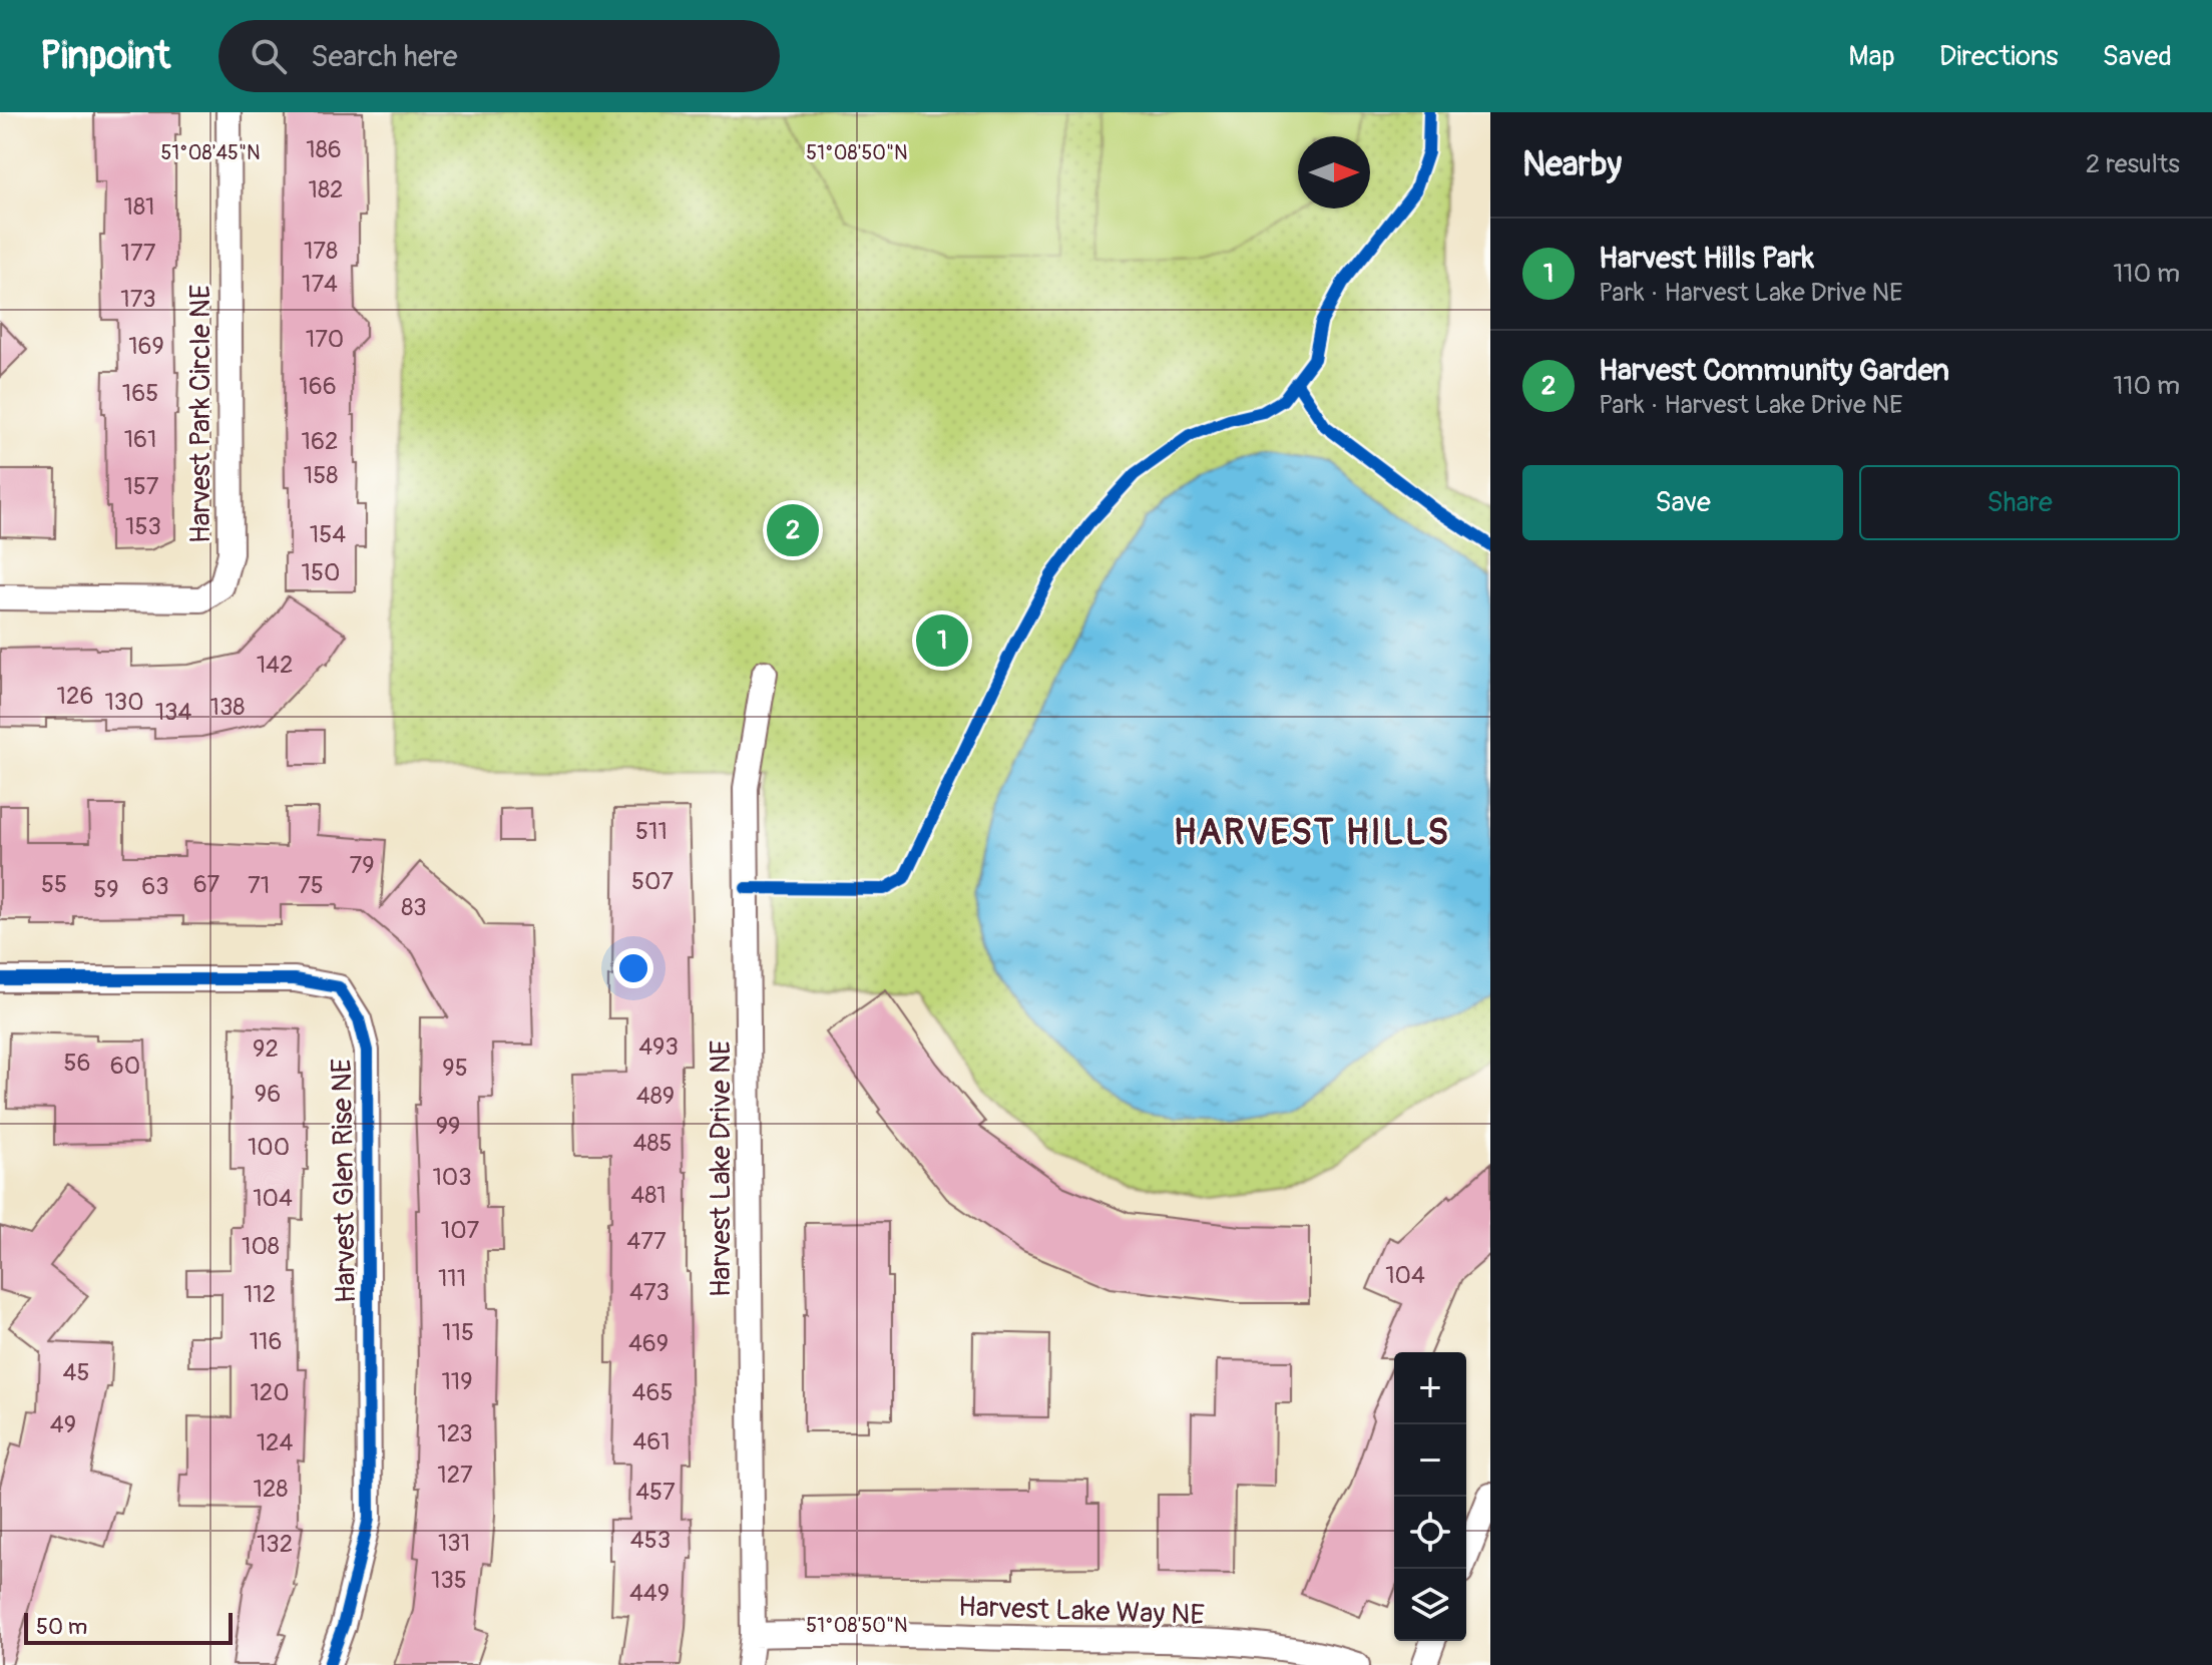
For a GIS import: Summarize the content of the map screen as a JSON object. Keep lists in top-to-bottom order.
{
  "streets": {
    "street": [
      "Harvest Park Circle NE",
      "Harvest Lake Drive NE",
      "Harvest Glen Rise NE",
      "Harvest Lake Way NE"
    ]
  },
  "crossings": [
    ["Harvest Lake Drive NE", "Harvest Lake Way NE"]
  ],
  "districts": ["HARVEST HILLS"],
  "house_numbers": [
    "186",
    "182",
    "181",
    "178",
    "177",
    "174",
    "173",
    "170",
    "169",
    "166",
    "165",
    "161",
    "162",
    "158",
    "157",
    "153",
    "154",
    "150",
    "142",
    "126",
    "130",
    "138",
    "134",
    "511",
    "79",
    "507",
    "55",
    "67",
    "71",
    "75",
    "63",
    "59",
    "83",
    "493",
    "92",
    "56",
    "60",
    "95",
    "96",
    "489",
    "99",
    "485",
    "100",
    "103",
    "481",
    "104",
    "107",
    "477",
    "108",
    "104",
    "111",
    "473",
    "112",
    "115",
    "116",
    "469",
    "45",
    "119",
    "120",
    "465",
    "49",
    "123",
    "461",
    "124",
    "127",
    "128",
    "457",
    "453",
    "131",
    "132",
    "135",
    "449"
  ],
  "scale_bar": "50 m",
  "north": "right",
  "page": {
    "header": "Pinpoint",
    "search": "Search here",
    "nav": ["Map", "Directions", "Saved"],
    "heading": ["Nearby", "2 results"],
    "list": [
      {
        "mark": "1",
        "name": "Harvest Hills Park",
        "note": "Park · Harvest Lake Drive NE",
        "value": "110 m"
      },
      {
        "mark": "2",
        "name": "Harvest Community Garden",
        "note": "Park · Harvest Lake Drive NE",
        "value": "110 m"
      }
    ],
    "buttons": ["Save", "Share"],
    "pins": ["2", "1"],
    "map_buttons": ["+", "−"],
    "scale": "50 m"
  },
  "coordinates": ["51°08'45\"N", "51°08'50\"N"]
}
